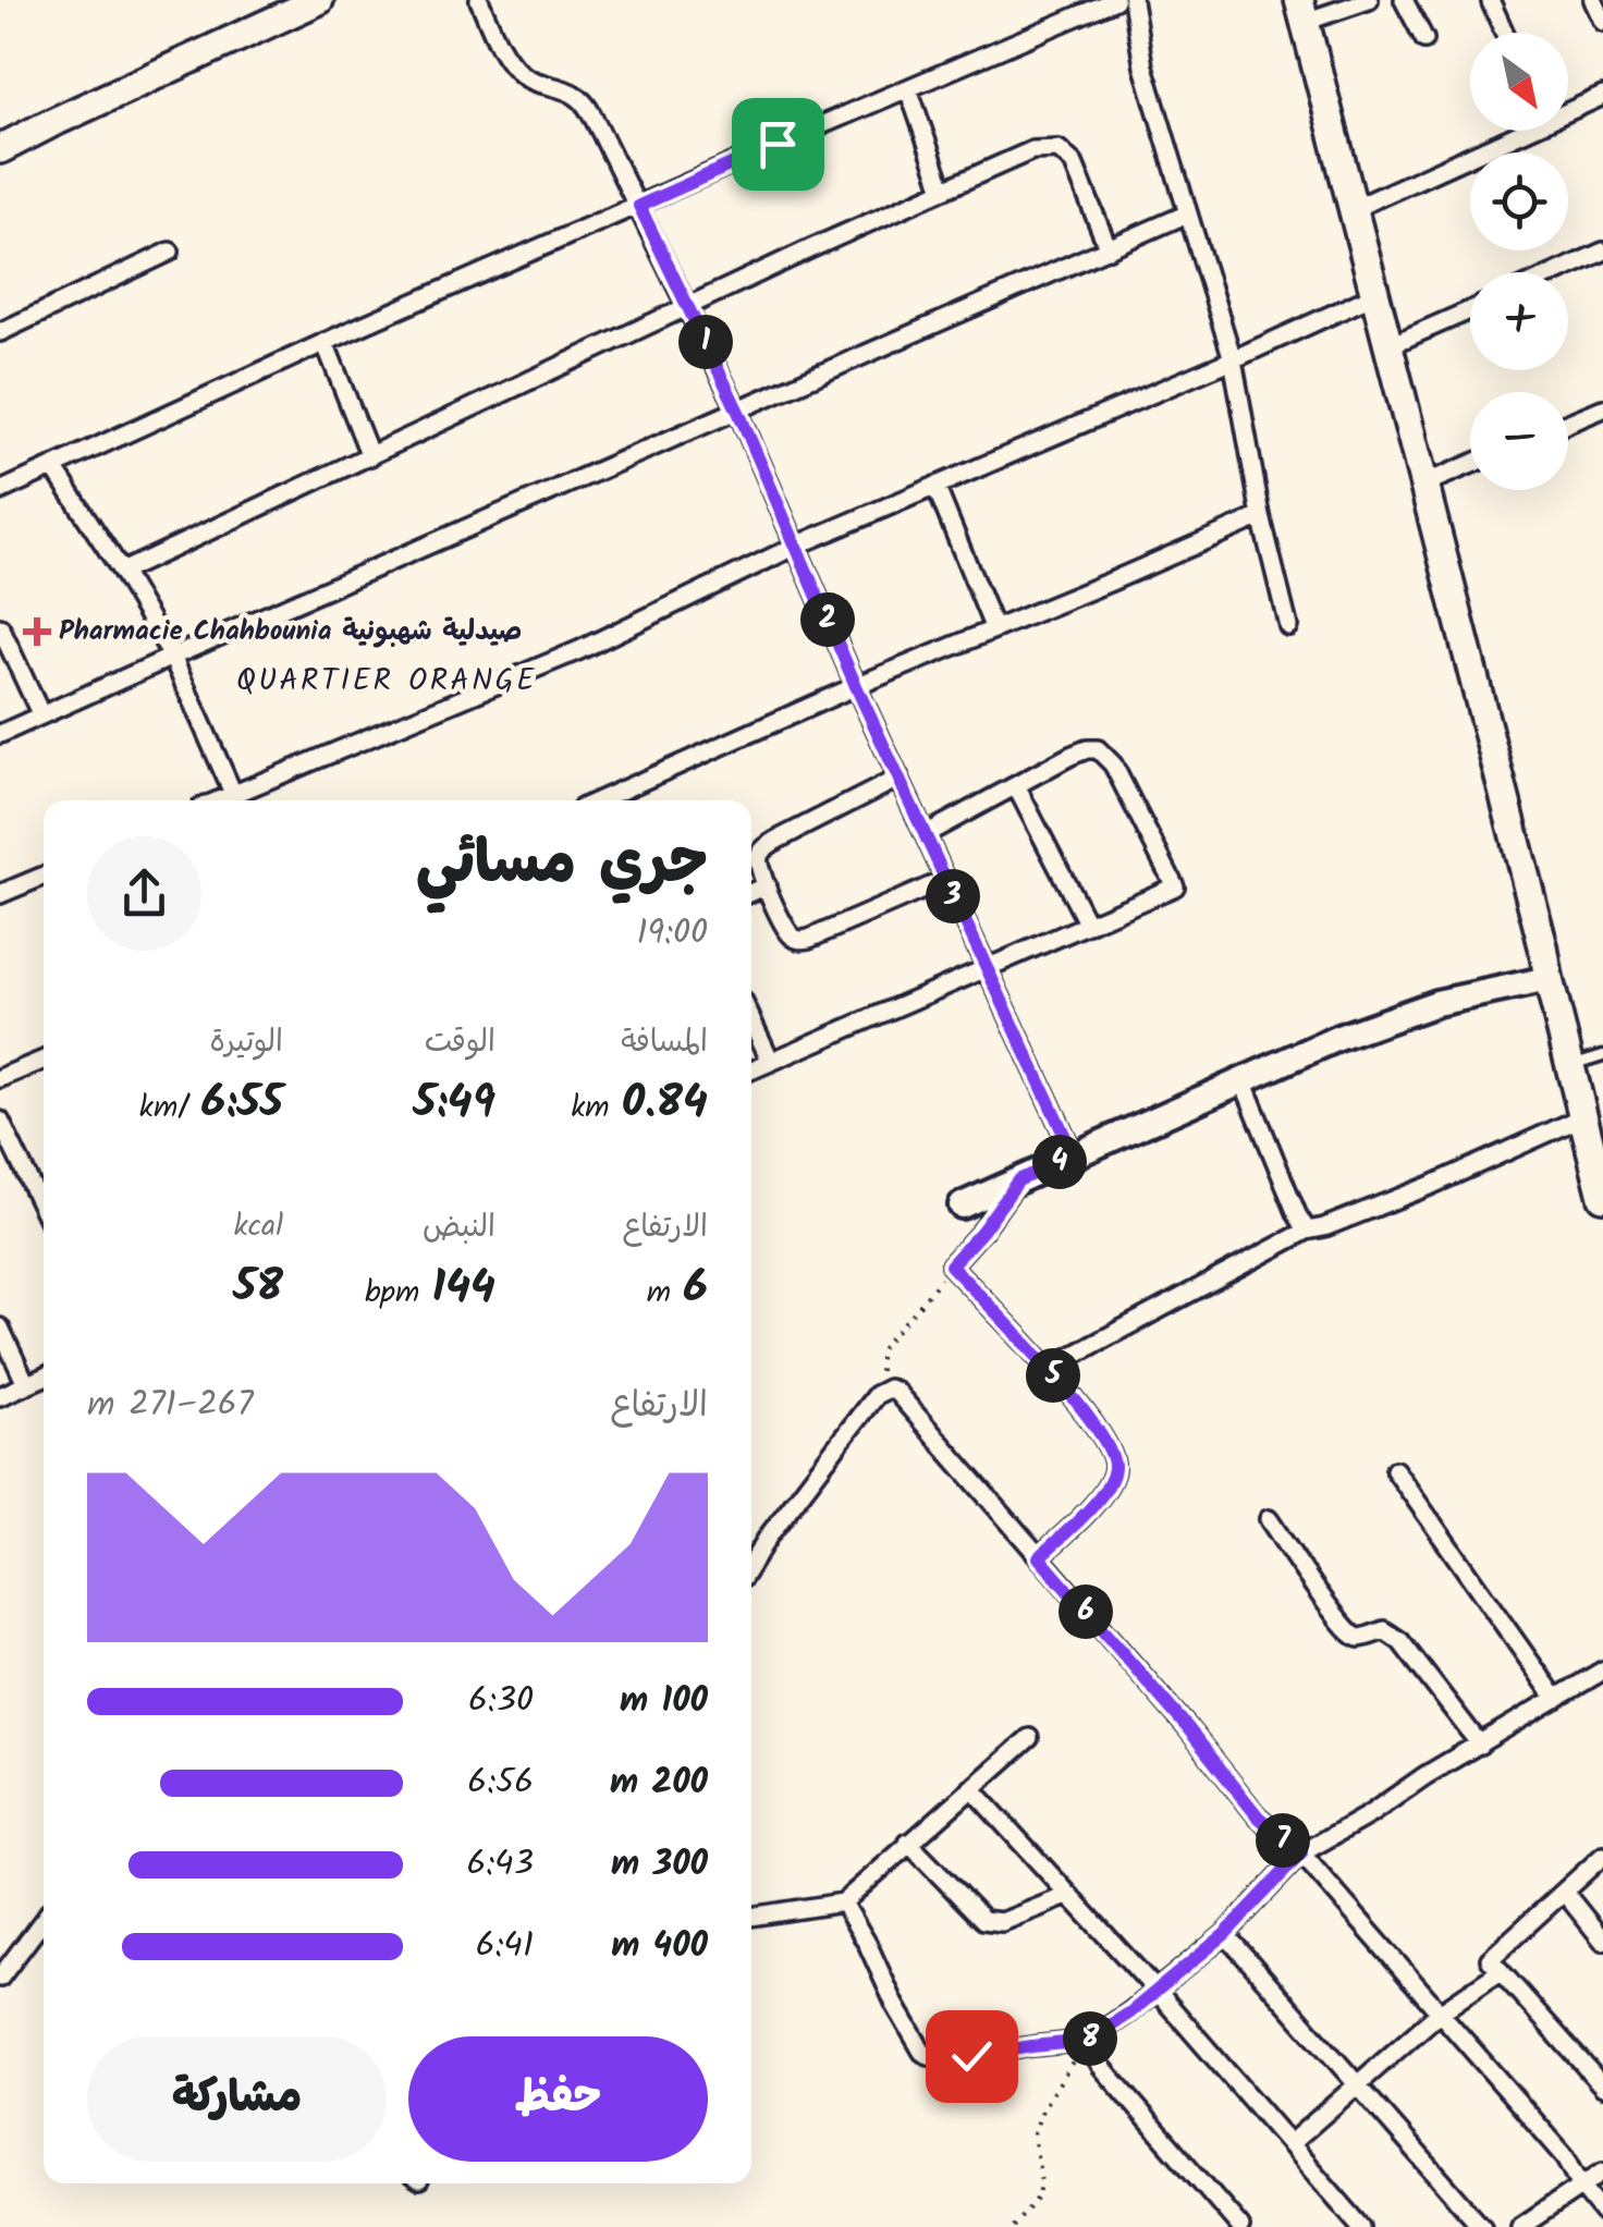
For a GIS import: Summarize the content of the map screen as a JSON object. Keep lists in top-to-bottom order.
{
  "districts": ["QUARTIER ORANGE"],
  "places": {
    "health": ["Pharmacie Chahbounia صيدلية شهبونية"]
  },
  "north": "bottom right",
  "page": {
    "map_buttons": ["+", "−"],
    "pins": [
      "1",
      "2",
      "3",
      "4",
      "5",
      "6",
      "7",
      "8"
    ],
    "heading": ["جري مسائي", "19:00"],
    "stats": [
      ["المسافة", "0.84 km"],
      ["الوقت", "5:49"],
      ["الوتيرة", "6:55 /km"],
      ["الارتفاع", "6 m"],
      ["النبض", "144 bpm"],
      ["kcal", "58"]
    ],
    "chart": ["الارتفاع", "267–271 m"],
    "list": [
      {
        "name": "100 m",
        "note": "6:30"
      },
      {
        "name": "200 m",
        "note": "6:56"
      },
      {
        "name": "300 m",
        "note": "6:43"
      },
      {
        "name": "400 m",
        "note": "6:41"
      }
    ],
    "buttons": ["حفظ", "مشاركة"]
  }
}
